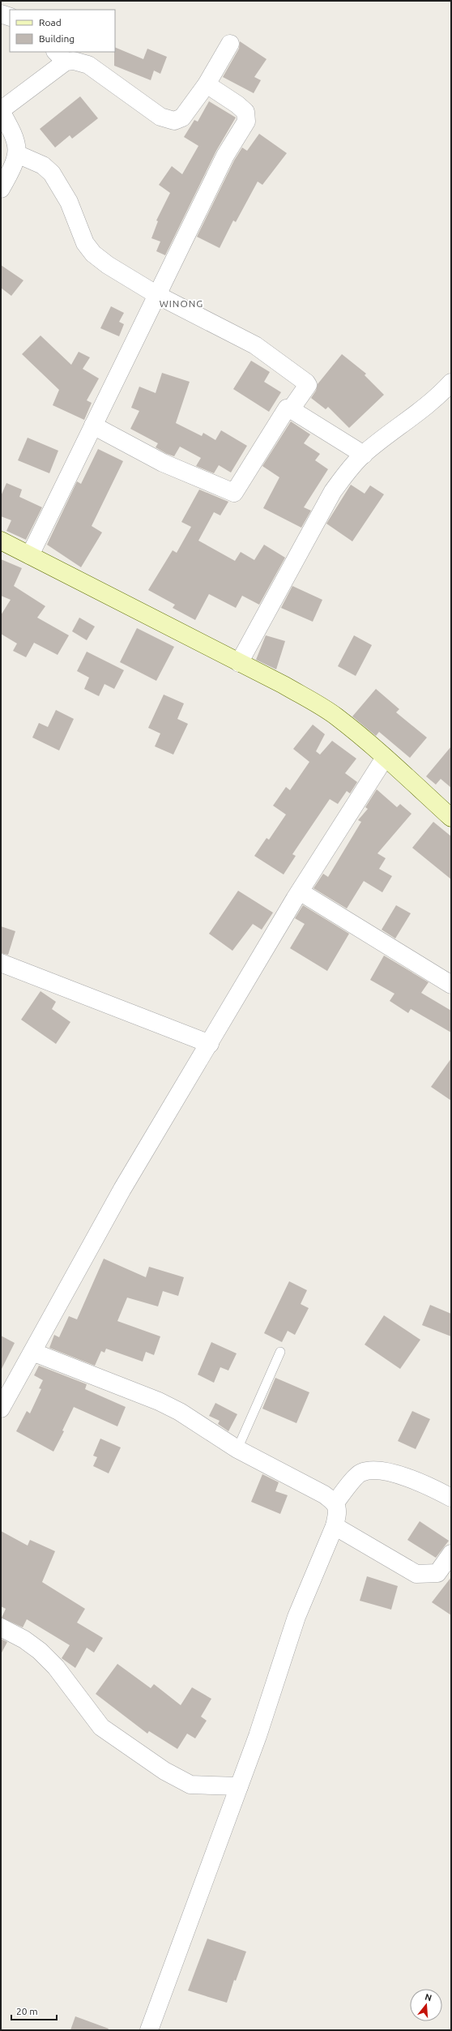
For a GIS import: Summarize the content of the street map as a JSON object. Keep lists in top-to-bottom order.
{
  "districts": ["WINONG"],
  "legend": ["Road", "Building"],
  "scale_bar": "20 m",
  "north": "top"
}
